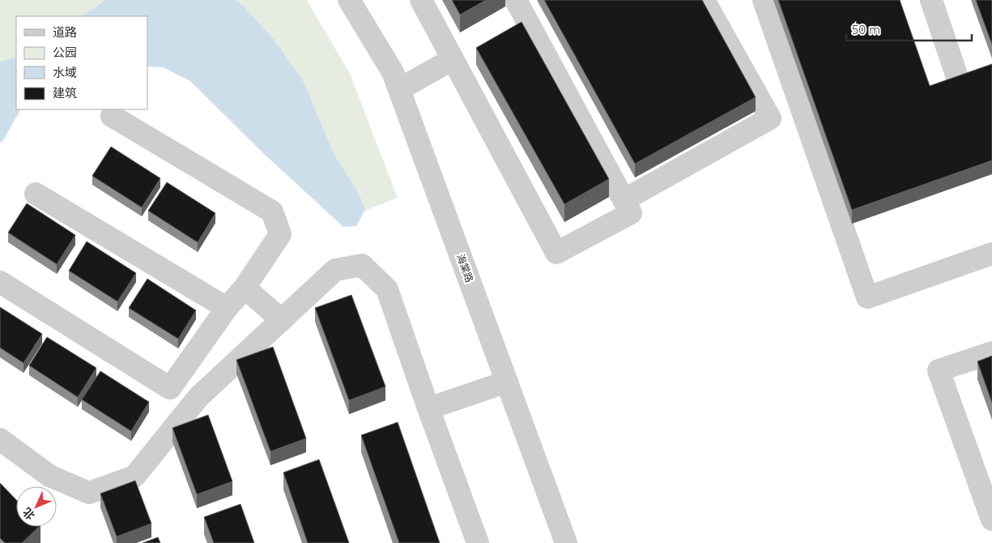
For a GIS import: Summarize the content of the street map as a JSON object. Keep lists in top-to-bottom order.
{
  "streets": {
    "street": ["海棠路"]
  },
  "legend": [
    "道路",
    "公园",
    "水域",
    "建筑"
  ],
  "scale_bar": "50 m",
  "north": "bottom left"
}
